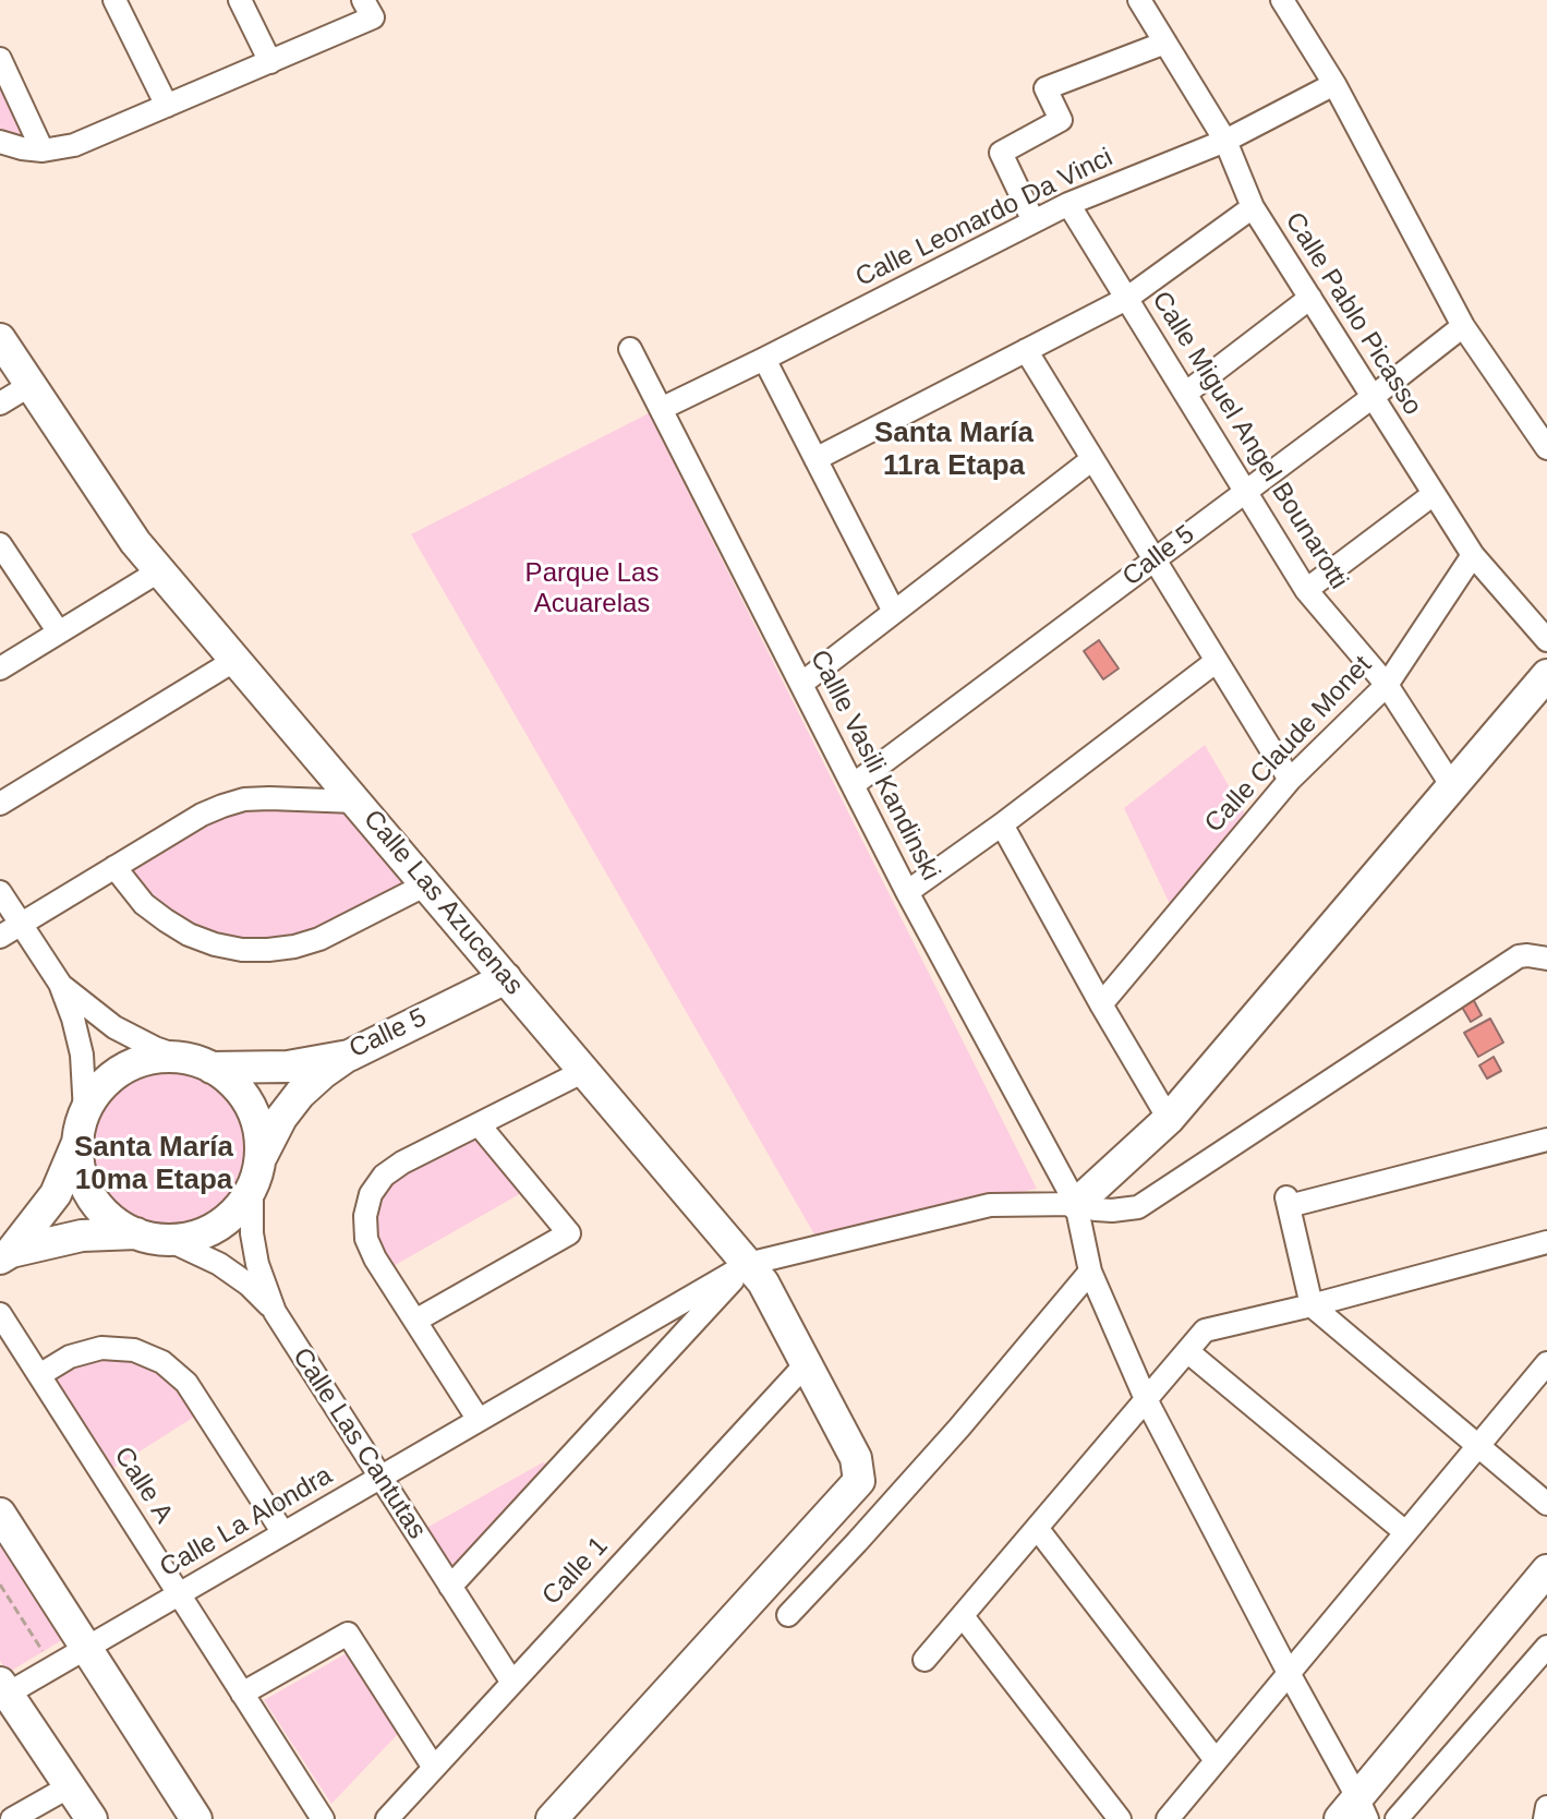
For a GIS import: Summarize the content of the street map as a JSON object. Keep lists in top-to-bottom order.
{
  "streets": {
    "street": [
      "Calle Leonardo Da Vinci",
      "Calle Pablo Picasso",
      "Calle Miguel Angel Bounarotti",
      "Calle 5",
      "Calle Claude Monet",
      "Callle Vasili Kandinski",
      "Calle Las Azucenas",
      "Calle Las Cantutas",
      "Calle A",
      "Calle La Alondra",
      "Calle 1"
    ]
  },
  "crossings": [
    ["Calle Leonardo Da Vinci", "Calle Pablo Picasso"],
    ["Calle Leonardo Da Vinci", "Calle Miguel Angel Bounarotti"],
    ["Calle Leonardo Da Vinci", "Callle Vasili Kandinski"],
    ["Calle Pablo Picasso", "Calle 5"],
    ["Calle Pablo Picasso", "Calle Claude Monet"],
    ["Calle Miguel Angel Bounarotti", "Calle 5"],
    ["Calle Miguel Angel Bounarotti", "Calle Claude Monet"],
    ["Calle 5", "Callle Vasili Kandinski"],
    ["Calle 5", "Calle Las Azucenas"],
    ["Calle 5", "Calle Las Cantutas"],
    ["Callle Vasili Kandinski", "Calle La Alondra"],
    ["Calle Las Azucenas", "Calle La Alondra"],
    ["Calle Las Azucenas", "Calle 1"],
    ["Calle Las Cantutas", "Calle La Alondra"],
    ["Calle Las Cantutas", "Calle 1"],
    ["Calle A", "Calle La Alondra"]
  ],
  "districts": ["Santa María 11ra Etapa", "Santa María 10ma Etapa"],
  "parks": ["Parque Las Acuarelas"]
}
